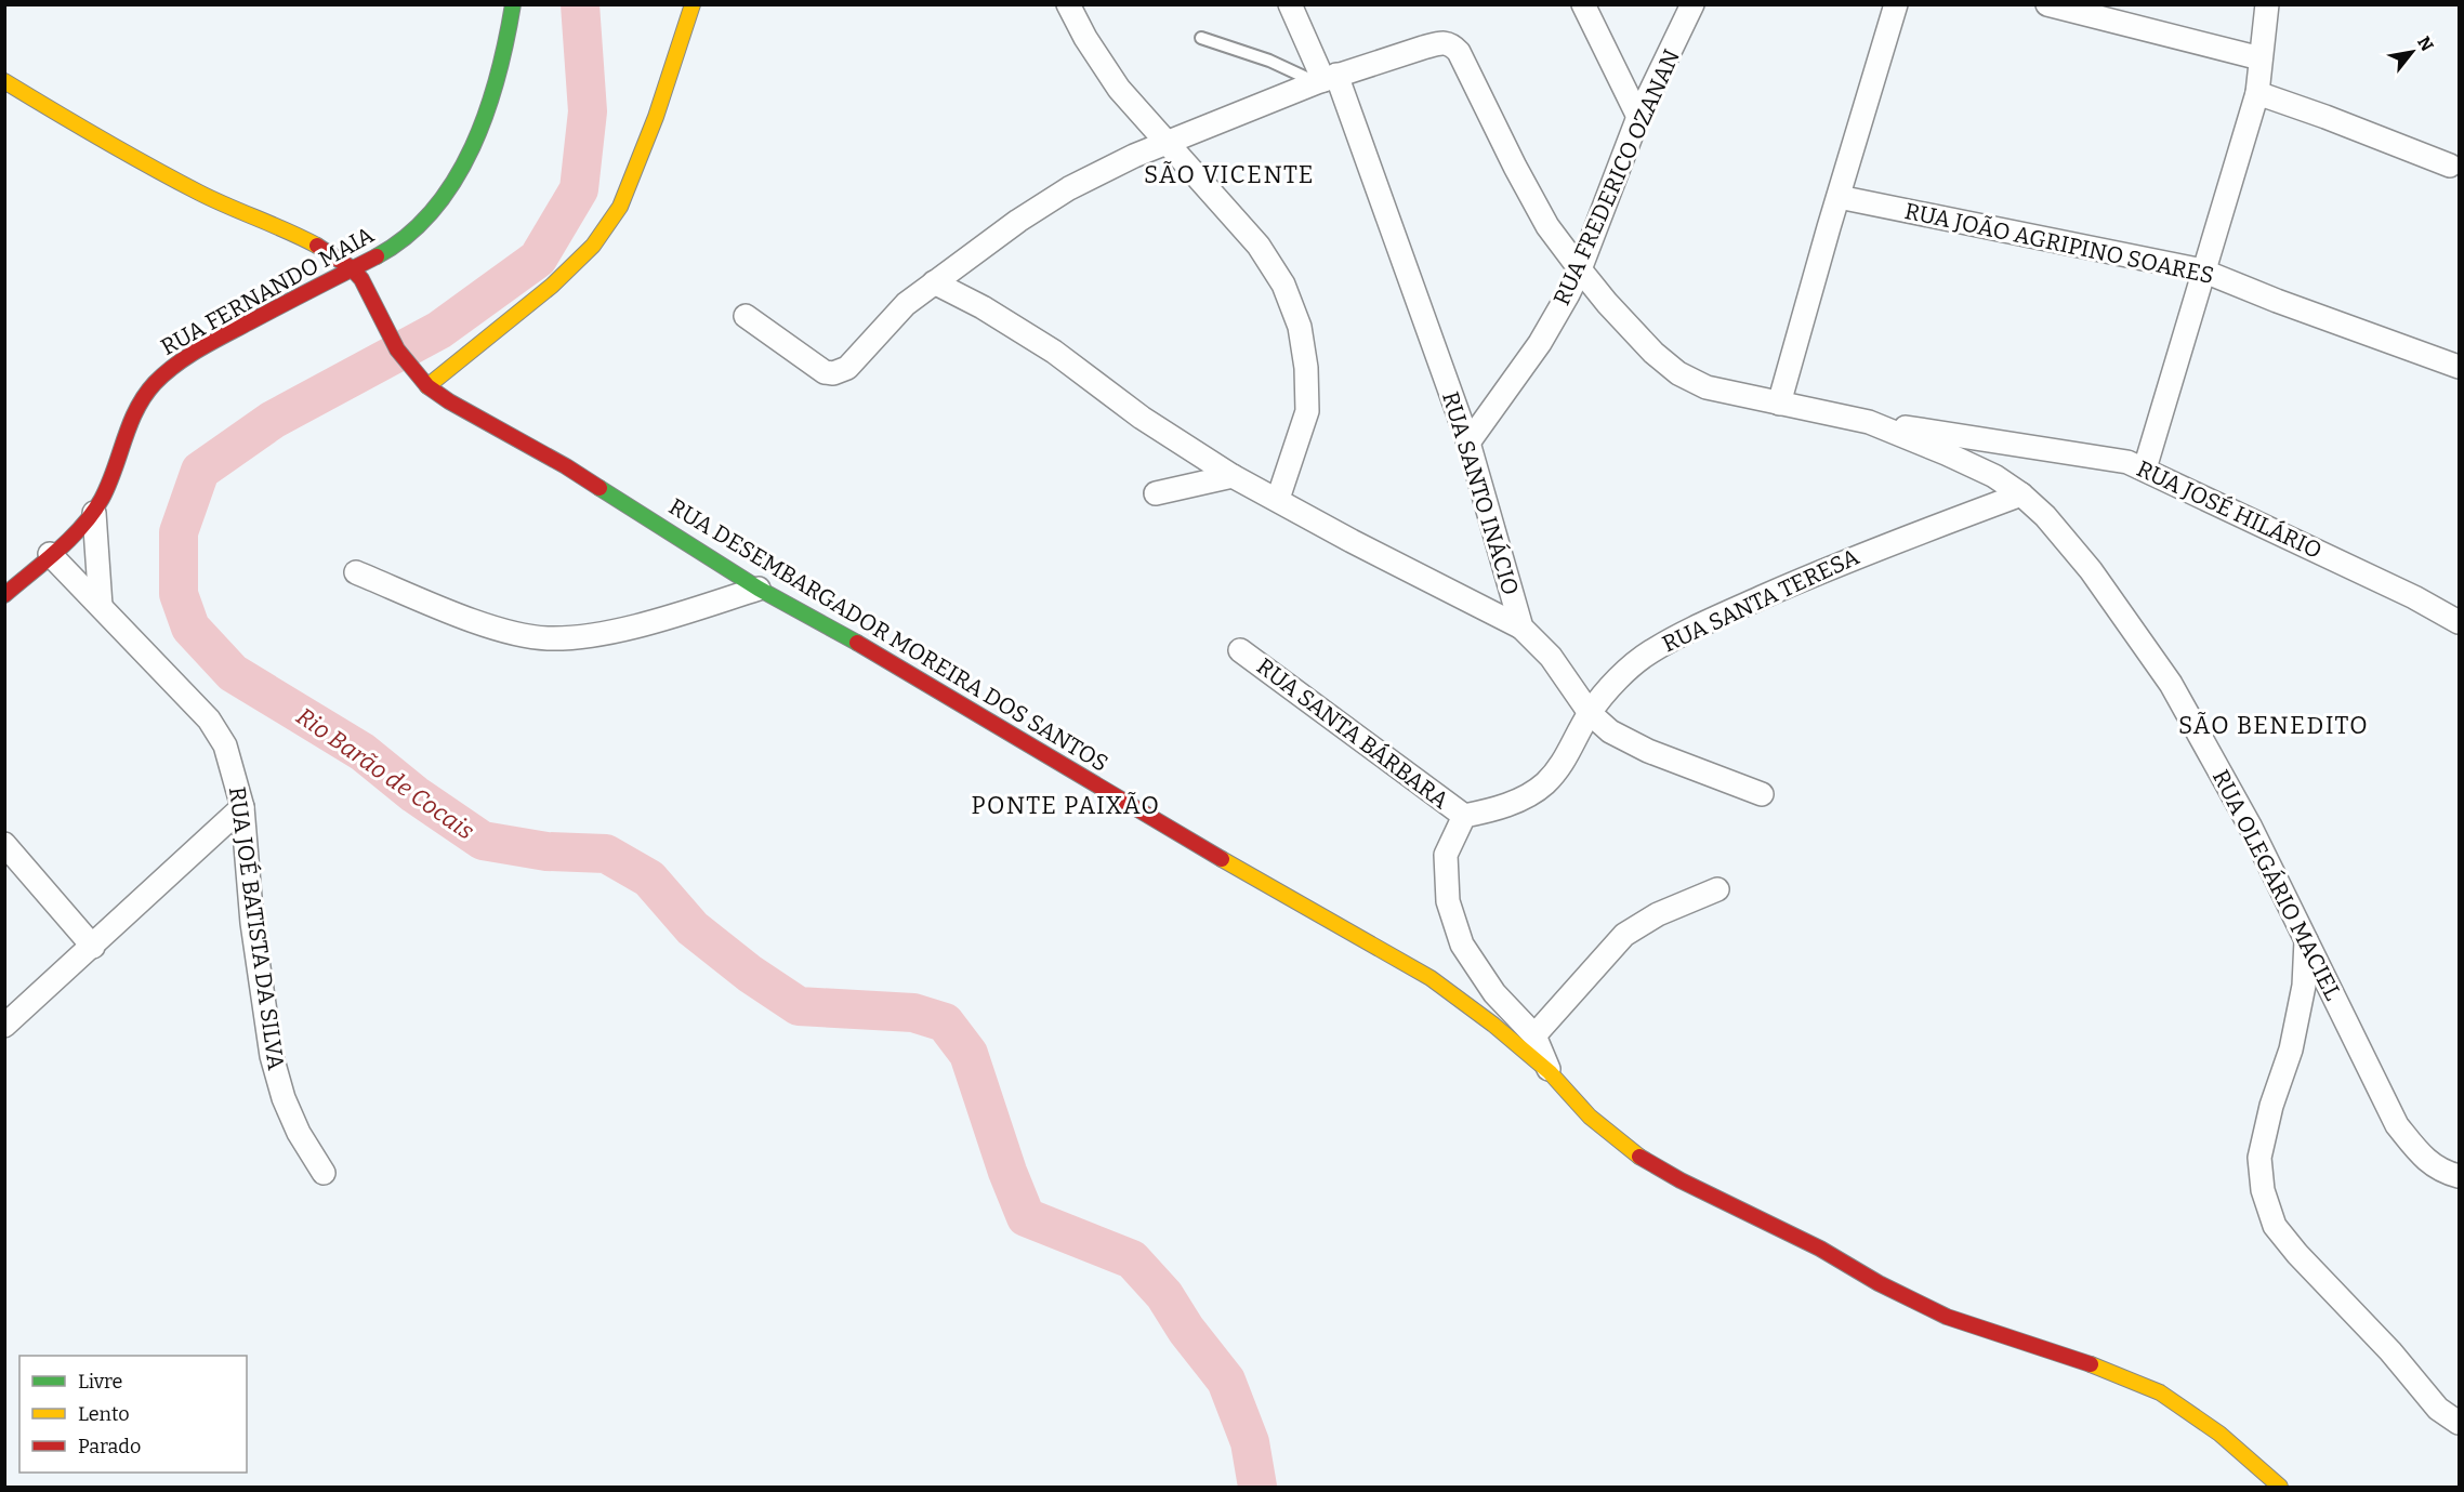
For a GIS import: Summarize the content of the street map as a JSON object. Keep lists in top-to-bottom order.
{
  "streets": {
    "street": [
      "RUA FREDERICO OZANAN",
      "RUA JOÃO AGRIPINO SOARES",
      "RUA FERNANDO MAIA",
      "RUA SANTO INÁCIO",
      "RUA JOSÉ HILÁRIO",
      "RUA SANTA TERESA",
      "RUA DESEMBARGADOR MOREIRA DOS SANTOS",
      "RUA SANTA BÁRBARA",
      "RUA OLEGÁRIO MACIEL",
      "RUA JOÉ BATISTA DA SILVA"
    ]
  },
  "crossings": [
    ["RUA FREDERICO OZANAN", "RUA SANTO INÁCIO"],
    ["RUA FREDERICO OZANAN", "RUA OLEGÁRIO MACIEL"],
    ["RUA FERNANDO MAIA", "RUA DESEMBARGADOR MOREIRA DOS SANTOS"],
    ["RUA FERNANDO MAIA", "RUA JOÉ BATISTA DA SILVA"],
    ["RUA SANTO INÁCIO", "RUA SANTA TERESA"],
    ["RUA SANTO INÁCIO", "RUA OLEGÁRIO MACIEL"],
    ["RUA JOSÉ HILÁRIO", "RUA OLEGÁRIO MACIEL"],
    ["RUA SANTA TERESA", "RUA SANTA BÁRBARA"],
    ["RUA SANTA TERESA", "RUA OLEGÁRIO MACIEL"]
  ],
  "districts": ["SÃO VICENTE", "SÃO BENEDITO", "PONTE PAIXÃO"],
  "water": ["Rio Barão de Cocais"],
  "legend": ["Livre", "Lento", "Parado"],
  "north": "top right"
}
